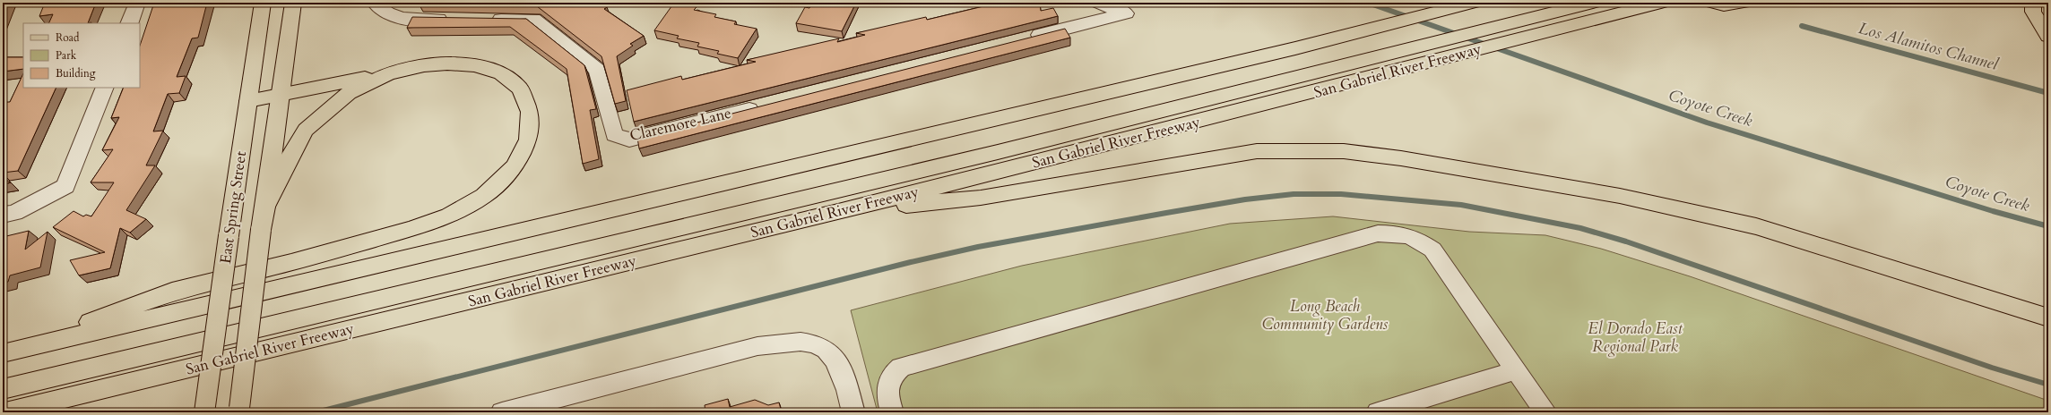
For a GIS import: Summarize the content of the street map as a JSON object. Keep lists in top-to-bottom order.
{
  "streets": {
    "main road": ["San Gabriel River Freeway", "East Spring Street"],
    "street": ["Claremore Lane"]
  },
  "water": ["Los Alamitos Channel", "Coyote Creek"],
  "parks": ["Long Beach Community Gardens", "El Dorado East Regional Park"],
  "legend": ["Road", "Park", "Building"]
}
